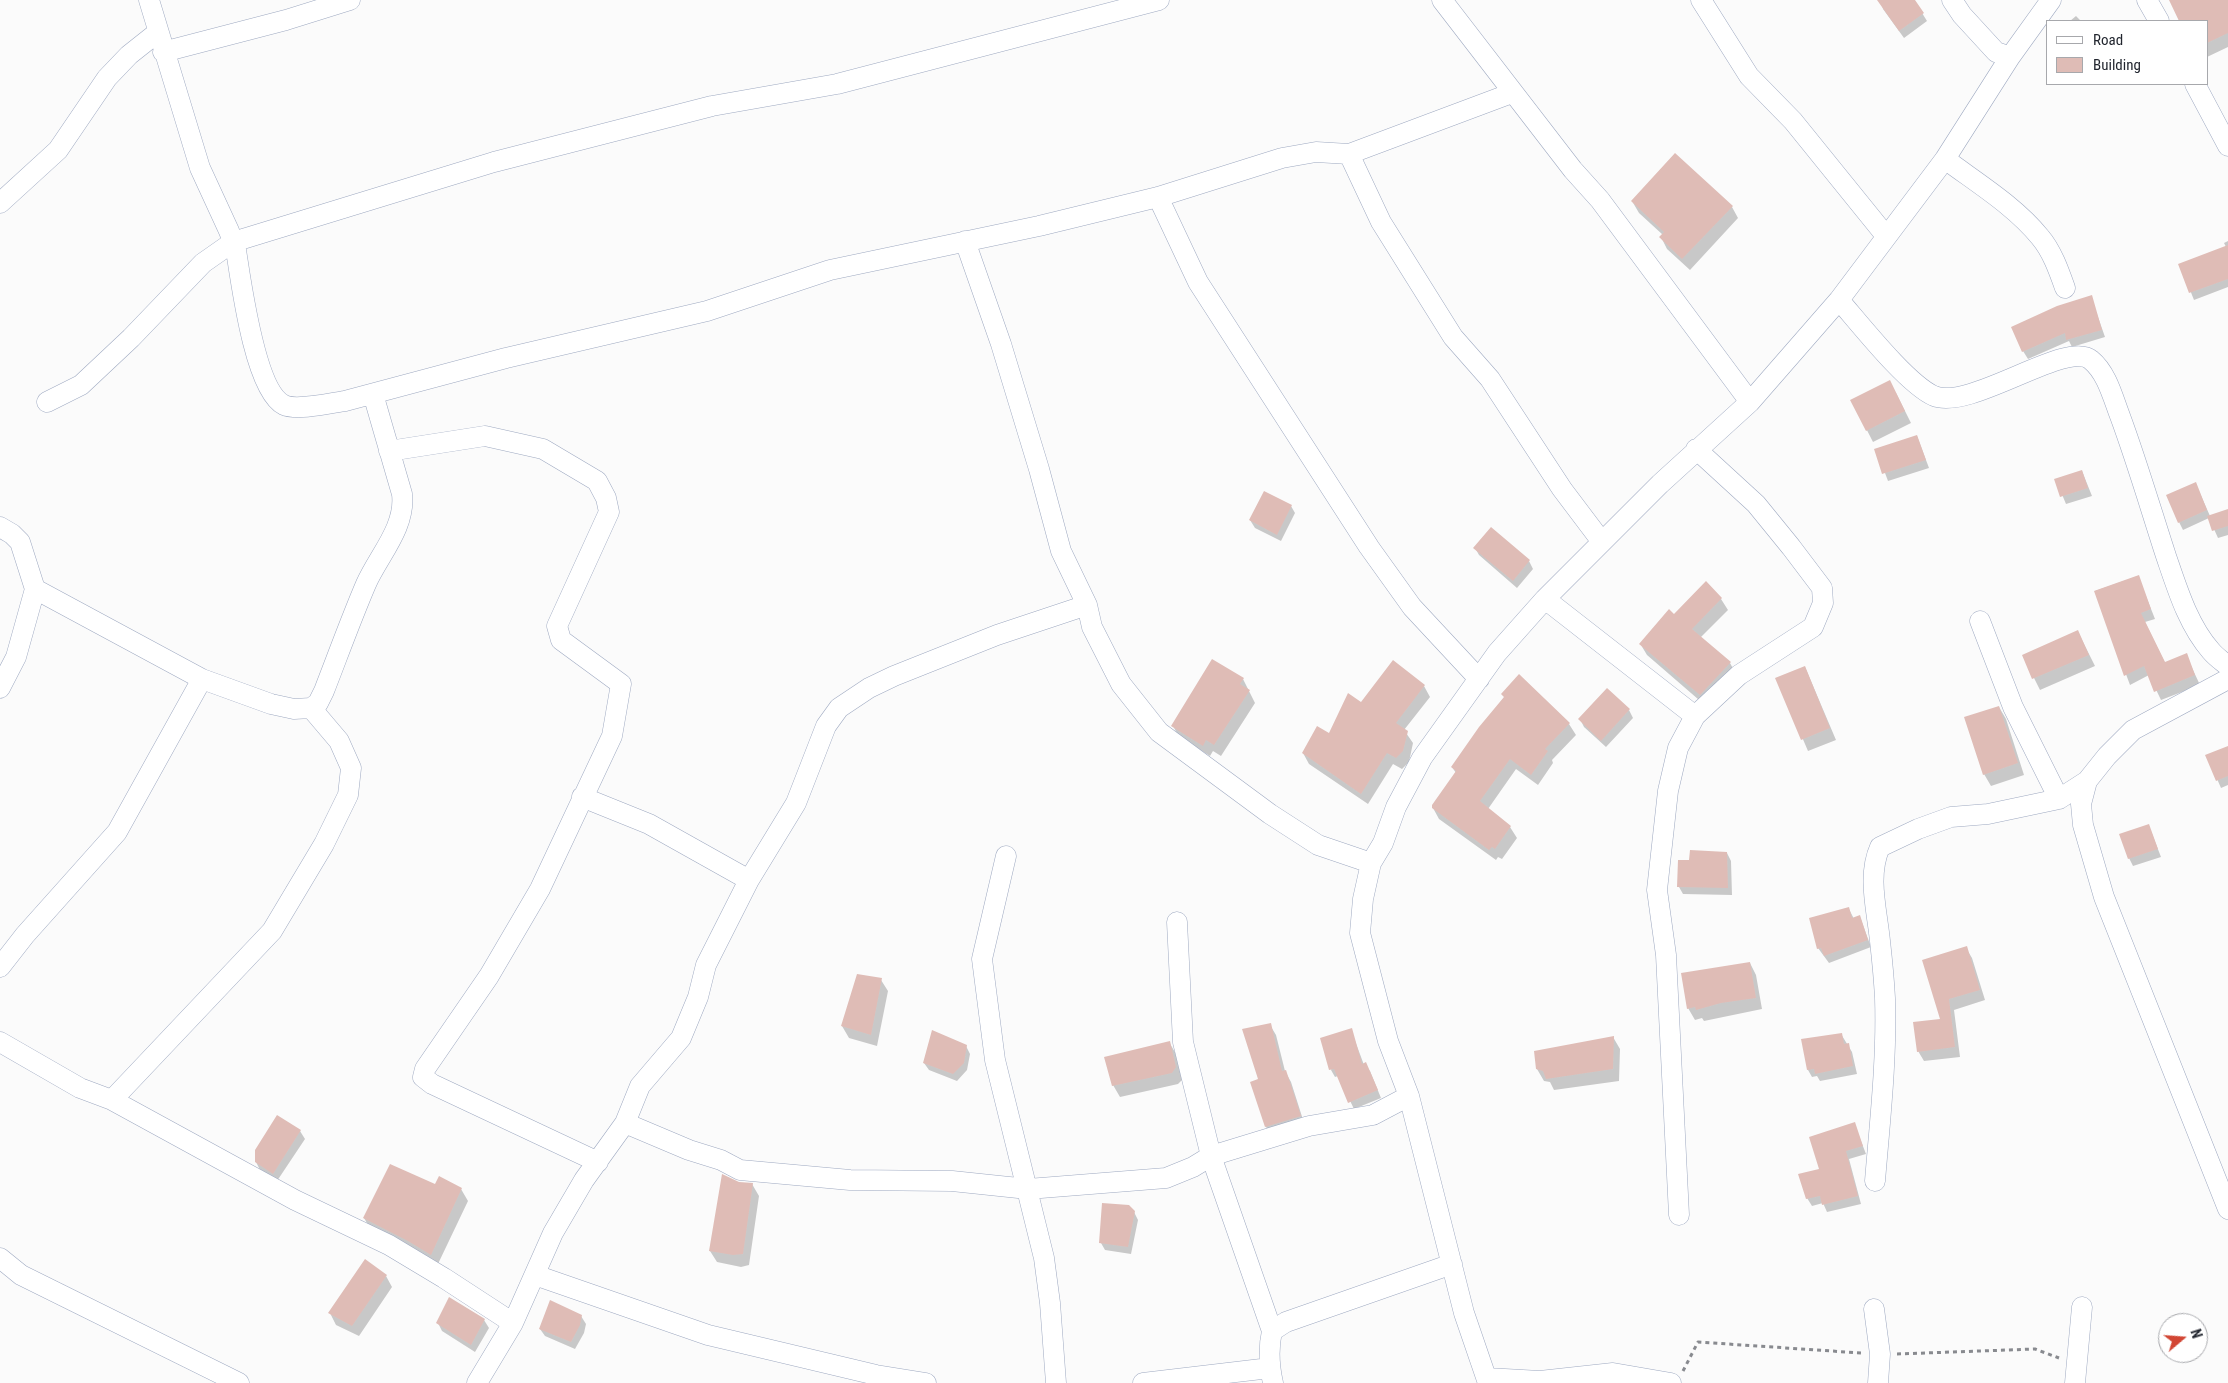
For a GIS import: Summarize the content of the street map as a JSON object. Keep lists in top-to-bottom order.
{
  "legend": ["Road", "Building"],
  "north": "right"
}
